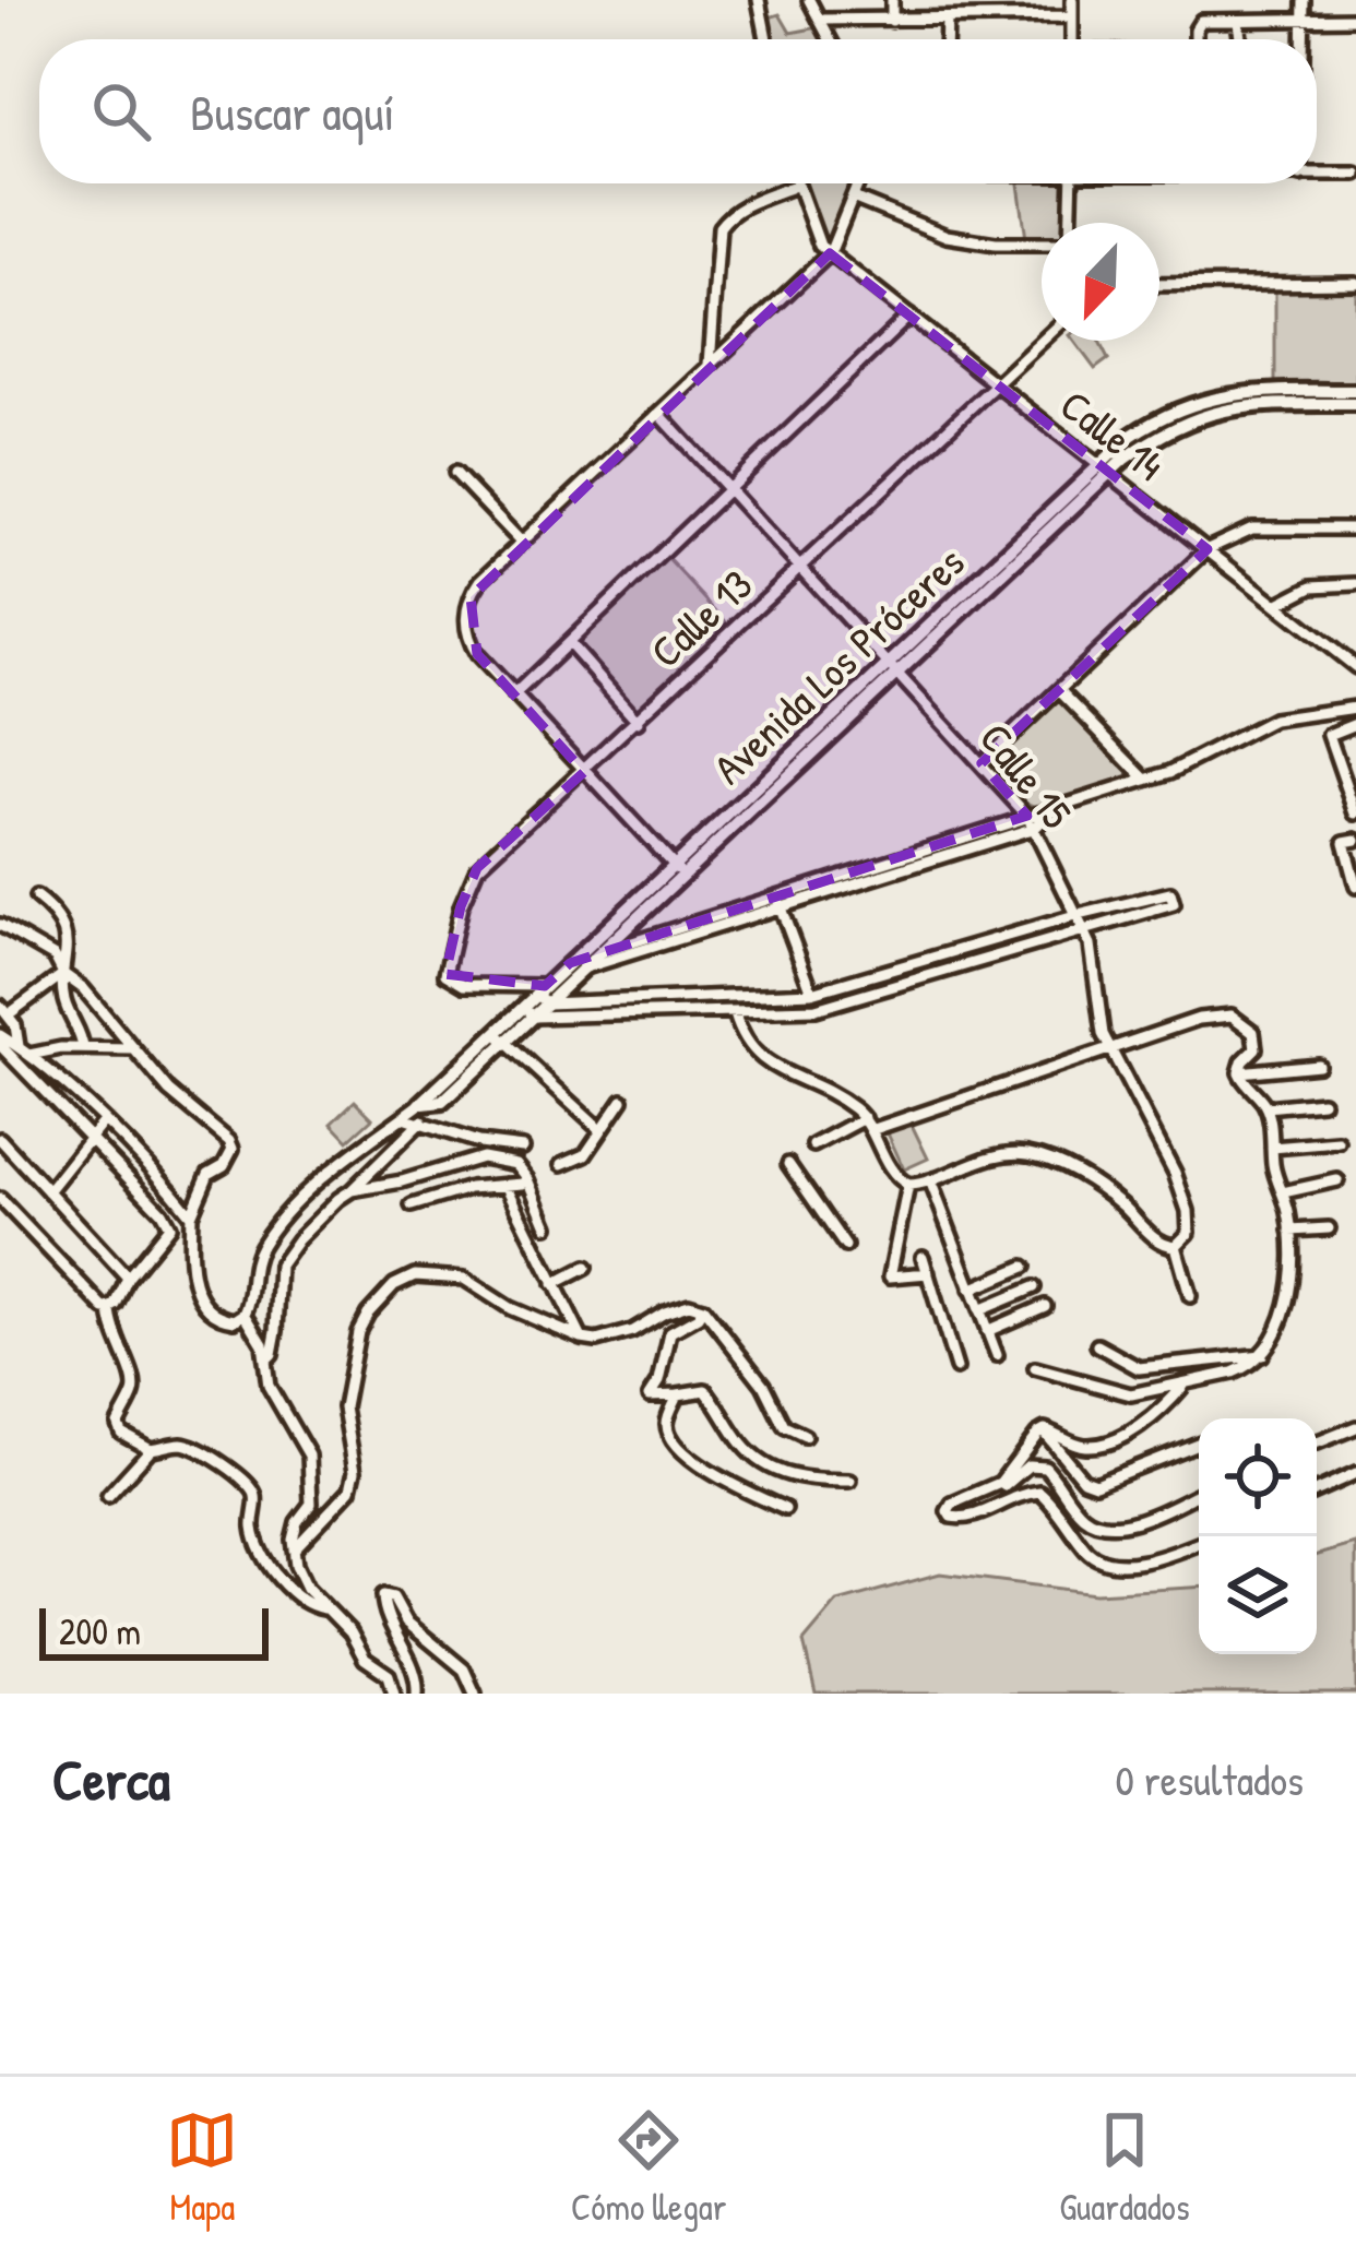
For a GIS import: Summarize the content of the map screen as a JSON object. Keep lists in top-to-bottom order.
{
  "streets": {
    "main road": ["Avenida Los Próceres"],
    "street": ["Calle 14", "Calle 13", "Calle 15"]
  },
  "crossings": [
    ["Calle 14", "Calle 13"],
    ["Calle 14", "Avenida Los Próceres"],
    ["Calle 13", "Calle 15"],
    ["Avenida Los Próceres", "Calle 15"]
  ],
  "scale_bar": "200 m",
  "north": "bottom left",
  "page": {
    "search": "Buscar aquí",
    "scale": "200 m",
    "heading": ["Cerca", "0 resultados"],
    "nav": ["Mapa", "Cómo llegar", "Guardados"]
  }
}
